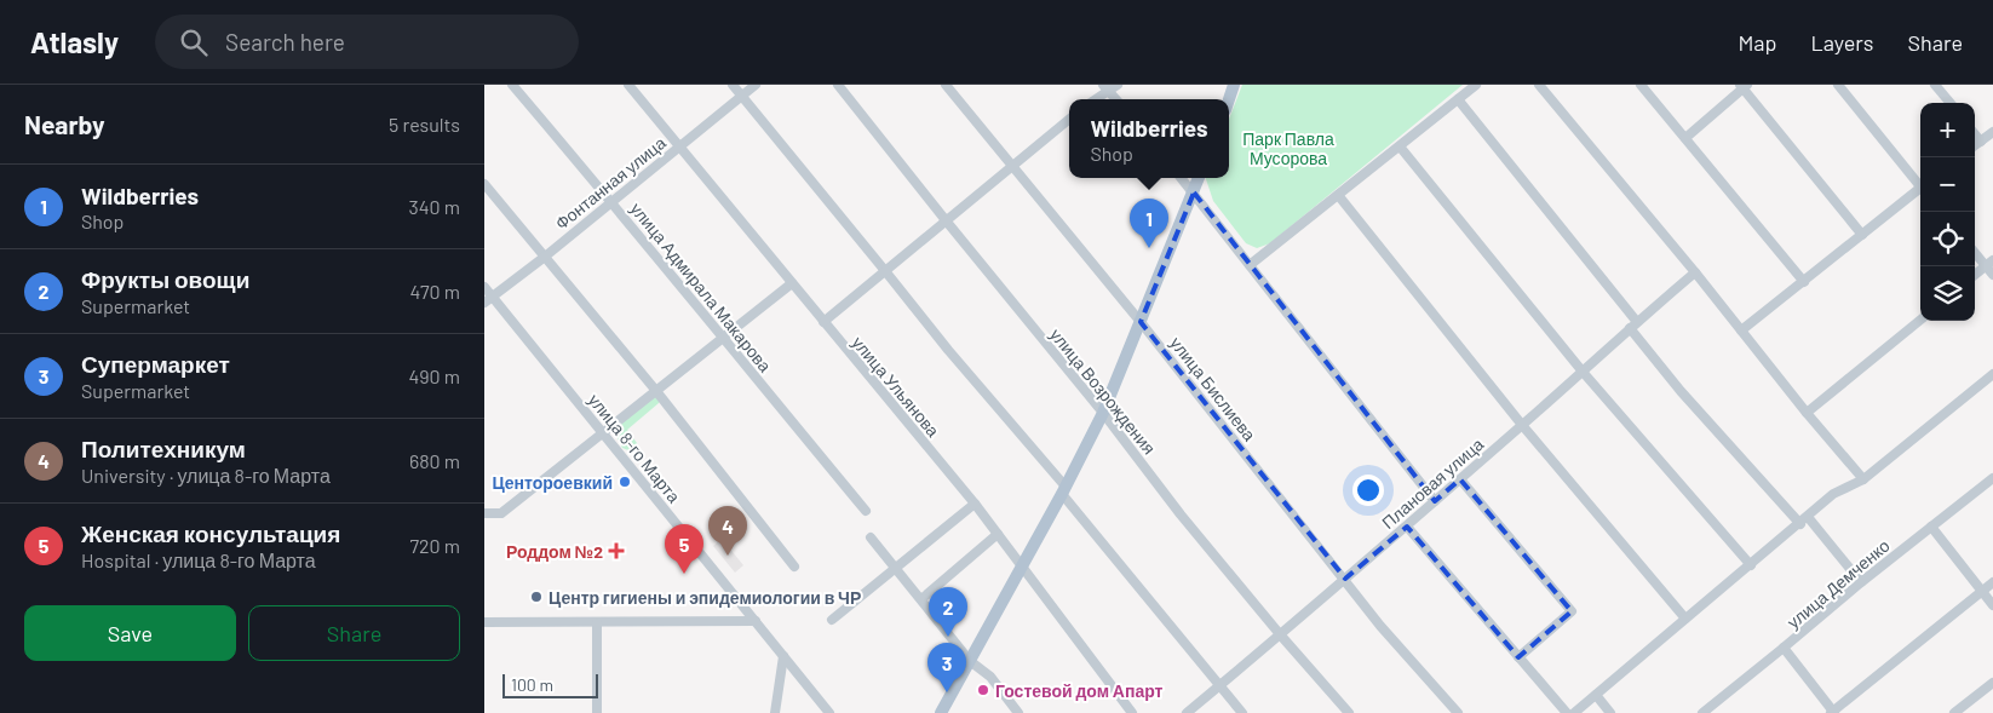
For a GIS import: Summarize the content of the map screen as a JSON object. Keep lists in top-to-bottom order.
{
  "streets": {
    "street": [
      "Фонтанная улица",
      "улица Адмирала Макарова",
      "улица Ульянова",
      "улица Бислиева",
      "улица Возрождения",
      "улица 8-го Марта",
      "Плановая улица",
      "улица Демченко"
    ]
  },
  "crossings": [
    ["Фонтанная улица", "улица Адмирала Макарова"],
    ["Фонтанная улица", "улица Ульянова"],
    ["Фонтанная улица", "улица 8-го Марта"],
    ["улица Бислиева", "Плановая улица"],
    ["улица Возрождения", "Плановая улица"]
  ],
  "parks": ["Парк Павла Мусорова"],
  "places": {
    "other": ["Центороевкий", "Центр гигиены и эпидемиологии в ЧР", "Гостевой дом Апарт"],
    "health": ["Роддом №2"]
  },
  "scale_bar": "100 m",
  "page": {
    "header": "Atlasly",
    "search": "Search here",
    "nav": ["Map", "Layers", "Share"],
    "heading": ["Nearby", "5 results"],
    "popup": ["Wildberries", "Shop"],
    "map_buttons": ["+", "−"],
    "list": [
      {
        "mark": "1",
        "name": "Wildberries",
        "note": "Shop",
        "value": "340 m"
      },
      {
        "mark": "2",
        "name": "Фрукты овощи",
        "note": "Supermarket",
        "value": "470 m"
      },
      {
        "mark": "3",
        "name": "Супермаркет",
        "note": "Supermarket",
        "value": "490 m"
      },
      {
        "mark": "4",
        "name": "Политехникум",
        "note": "University · улица 8-го Марта",
        "value": "680 m"
      },
      {
        "mark": "5",
        "name": "Женская консультация",
        "note": "Hospital · улица 8-го Марта",
        "value": "720 m"
      }
    ],
    "pins": [
      "1",
      "4",
      "5",
      "2",
      "3"
    ],
    "buttons": ["Save", "Share"],
    "scale": "100 m"
  }
}
